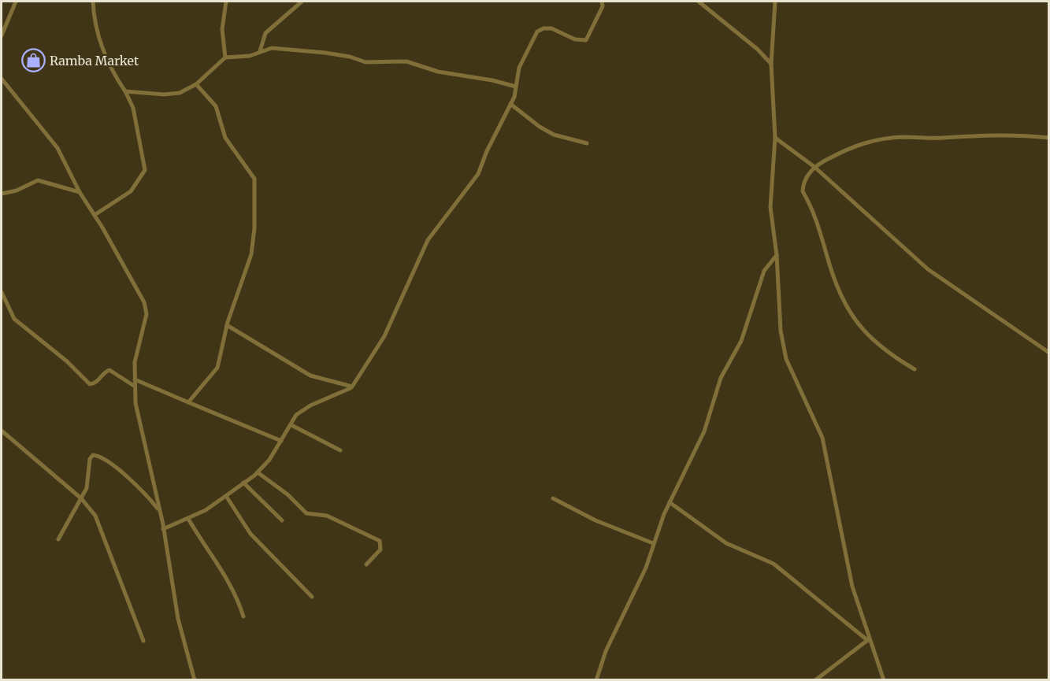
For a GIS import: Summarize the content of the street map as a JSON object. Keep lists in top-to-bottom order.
{
  "places": {
    "shop": ["Ramba Market"]
  }
}
